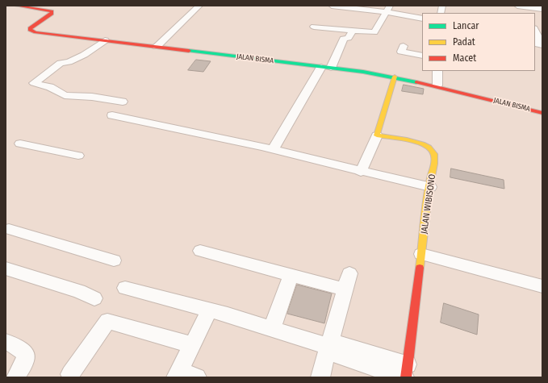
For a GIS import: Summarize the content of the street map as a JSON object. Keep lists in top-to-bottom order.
{
  "streets": {
    "street": ["JALAN BISMA", "JALAN WIBISONO"]
  },
  "legend": ["Lancar", "Padat", "Macet"]
}
